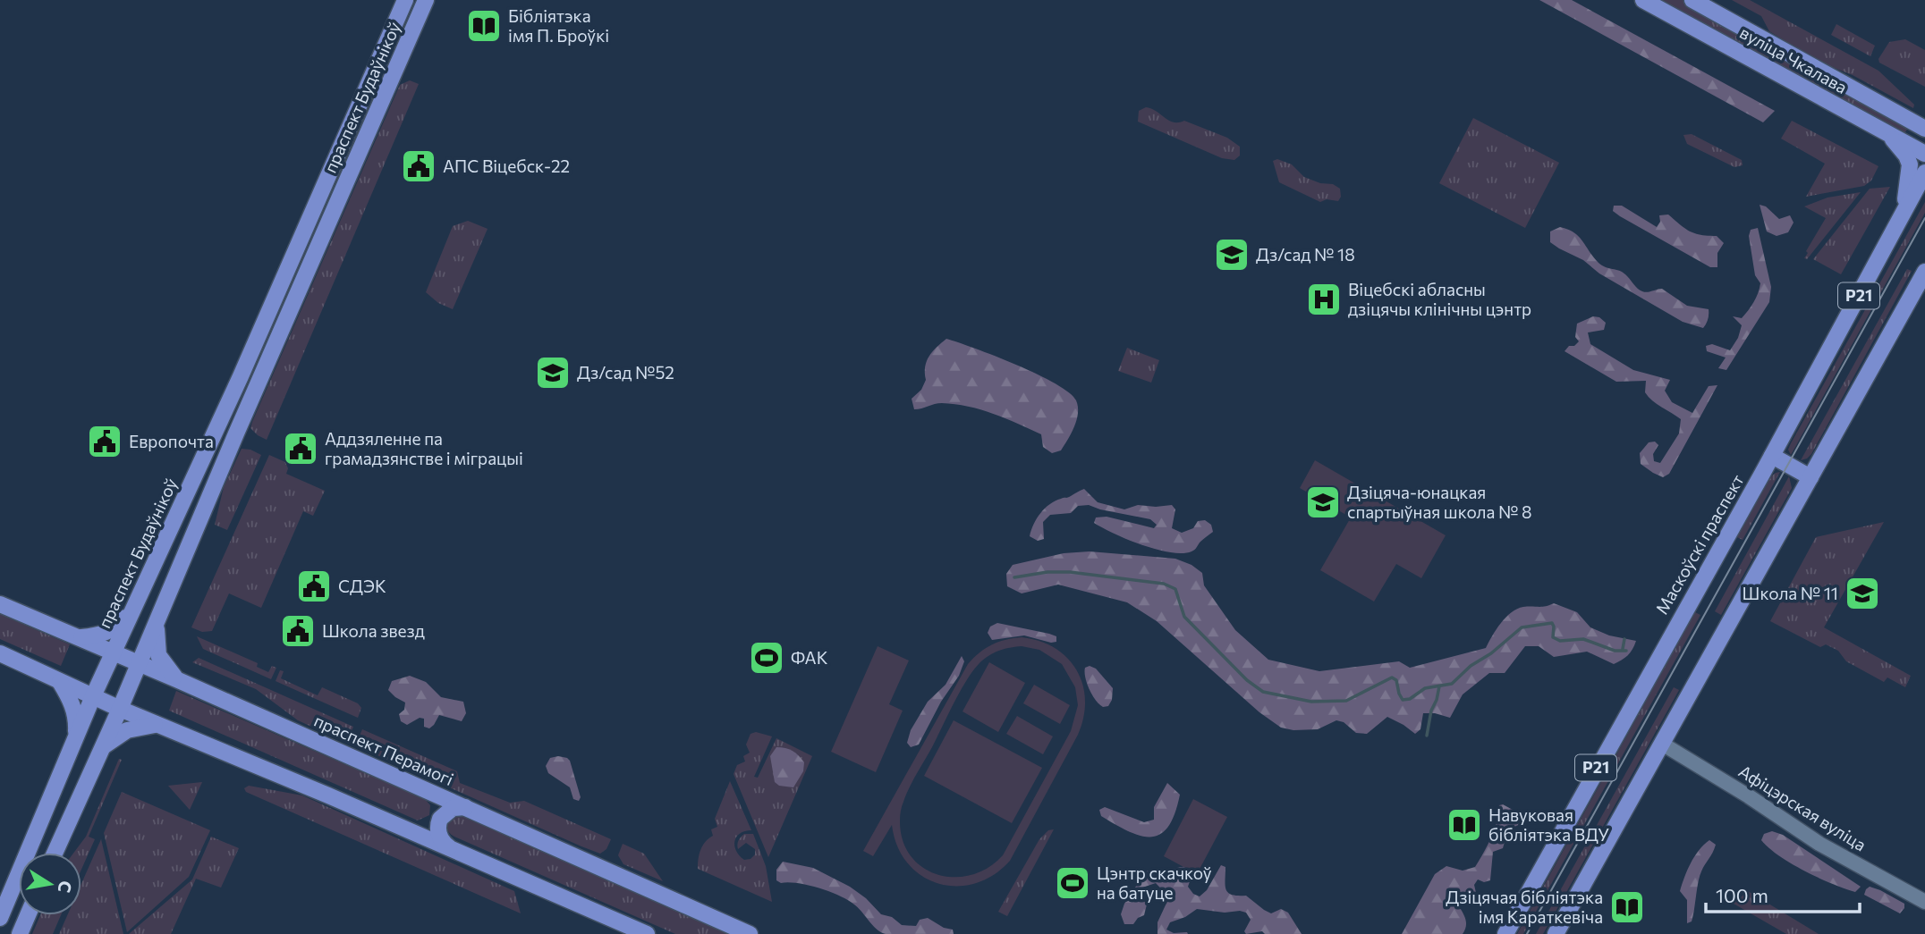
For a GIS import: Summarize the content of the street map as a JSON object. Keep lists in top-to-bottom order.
{
  "streets": {
    "main road": [
      "вуліца Чкалава",
      "праспект Будаўнікоў",
      "Р21",
      "Маскоўскі праспект",
      "праспект Перамогі"
    ],
    "street": ["Афіцэрская вуліца"]
  },
  "crossings": [
    ["праспект Будаўнікоў", "праспект Перамогі"],
    ["Р21", "Афіцэрская вуліца"]
  ],
  "places": {
    "library": ["Бібліятэка імя П. Броўкі", "Навуковая бібліятэка ВДУ", "Дзіцячая бібліятэка імя Караткевіча"],
    "public building": [
      "АПС Віцебск-22",
      "Европочта",
      "Аддзяленне па грамадзянстве і міграцыі",
      "СДЭК",
      "Школа звезд"
    ],
    "school or university": [
      "Дз/сад № 18",
      "Дз/сад №52",
      "Дзіцяча-юнацкая спартыўная школа № 8",
      "Школа № 11"
    ],
    "hospital": ["Віцебскі абласны дзіцячы клінічны цэнтр"],
    "sports": ["ФАК", "Цэнтр скачкоў на батуце"]
  },
  "scale_bar": "100 m",
  "north": "right"
}
